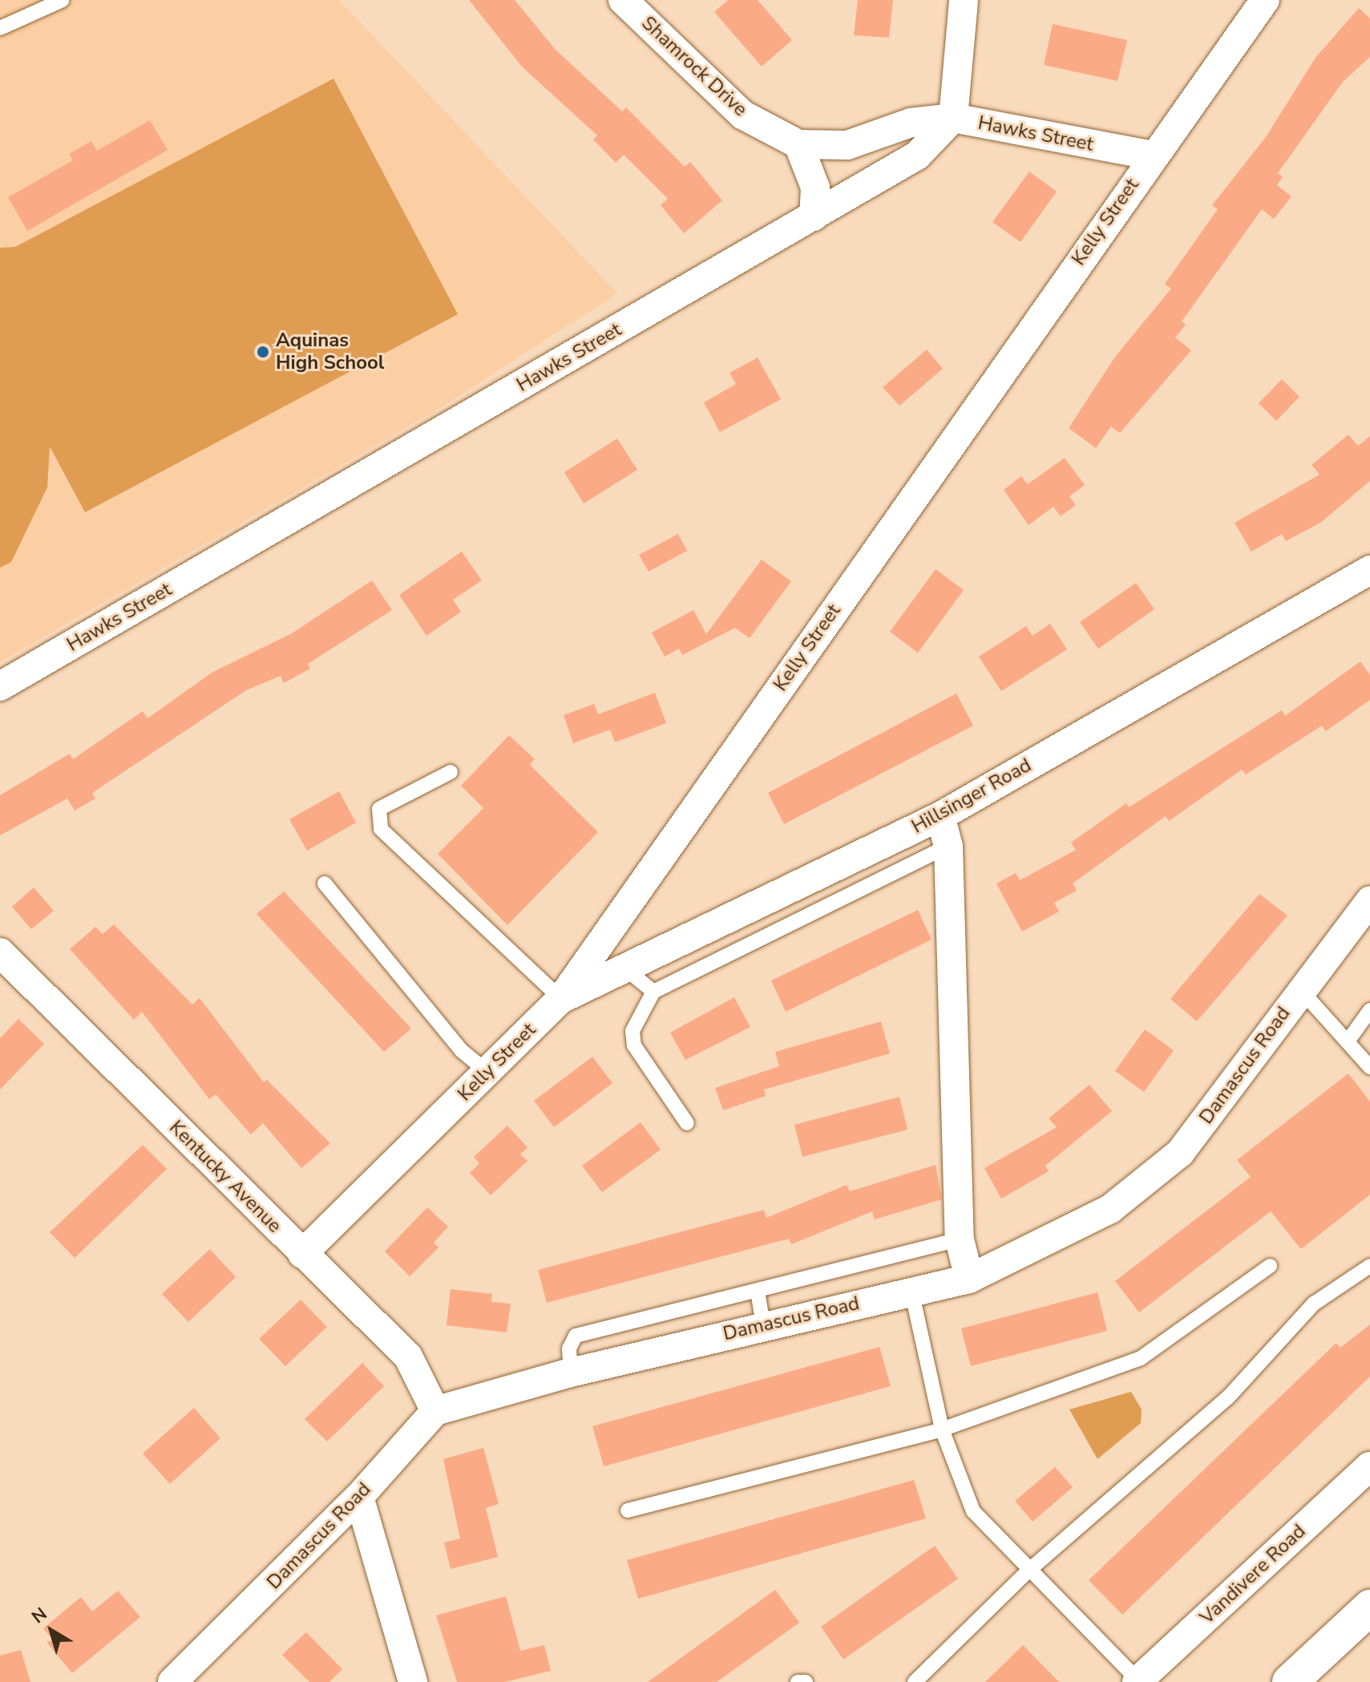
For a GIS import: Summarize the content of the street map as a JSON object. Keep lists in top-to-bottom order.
{
  "streets": {
    "street": [
      "Shamrock Drive",
      "Hawks Street",
      "Kelly Street",
      "Hillsinger Road",
      "Damascus Road",
      "Kentucky Avenue",
      "Vandivere Road"
    ]
  },
  "crossings": [
    ["Shamrock Drive", "Hawks Street"],
    ["Hawks Street", "Kelly Street"],
    ["Kelly Street", "Hillsinger Road"],
    ["Kelly Street", "Kentucky Avenue"],
    ["Damascus Road", "Kentucky Avenue"]
  ],
  "places": ["Aquinas High School"],
  "north": "top left"
}
